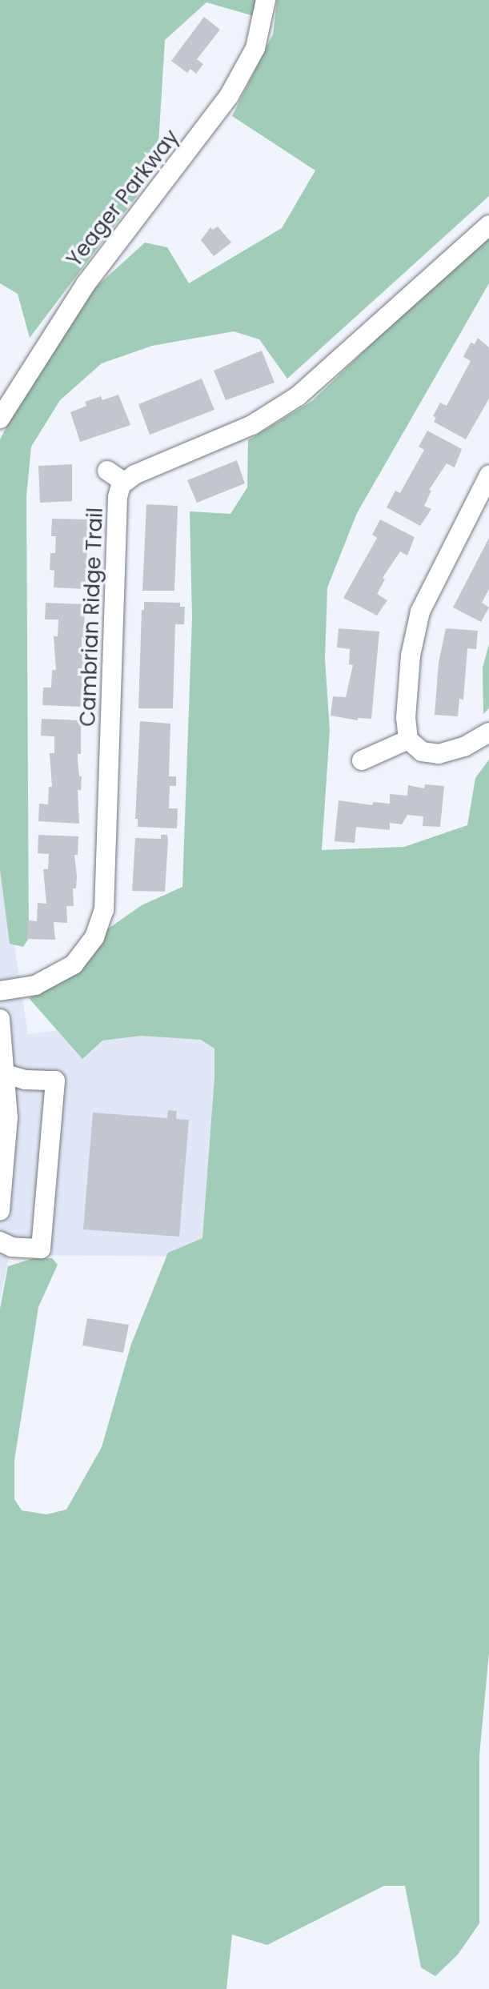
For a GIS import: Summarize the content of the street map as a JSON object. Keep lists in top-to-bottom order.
{
  "streets": {
    "street": ["Yeager Parkway", "Cambrian Ridge Trail"]
  }
}
